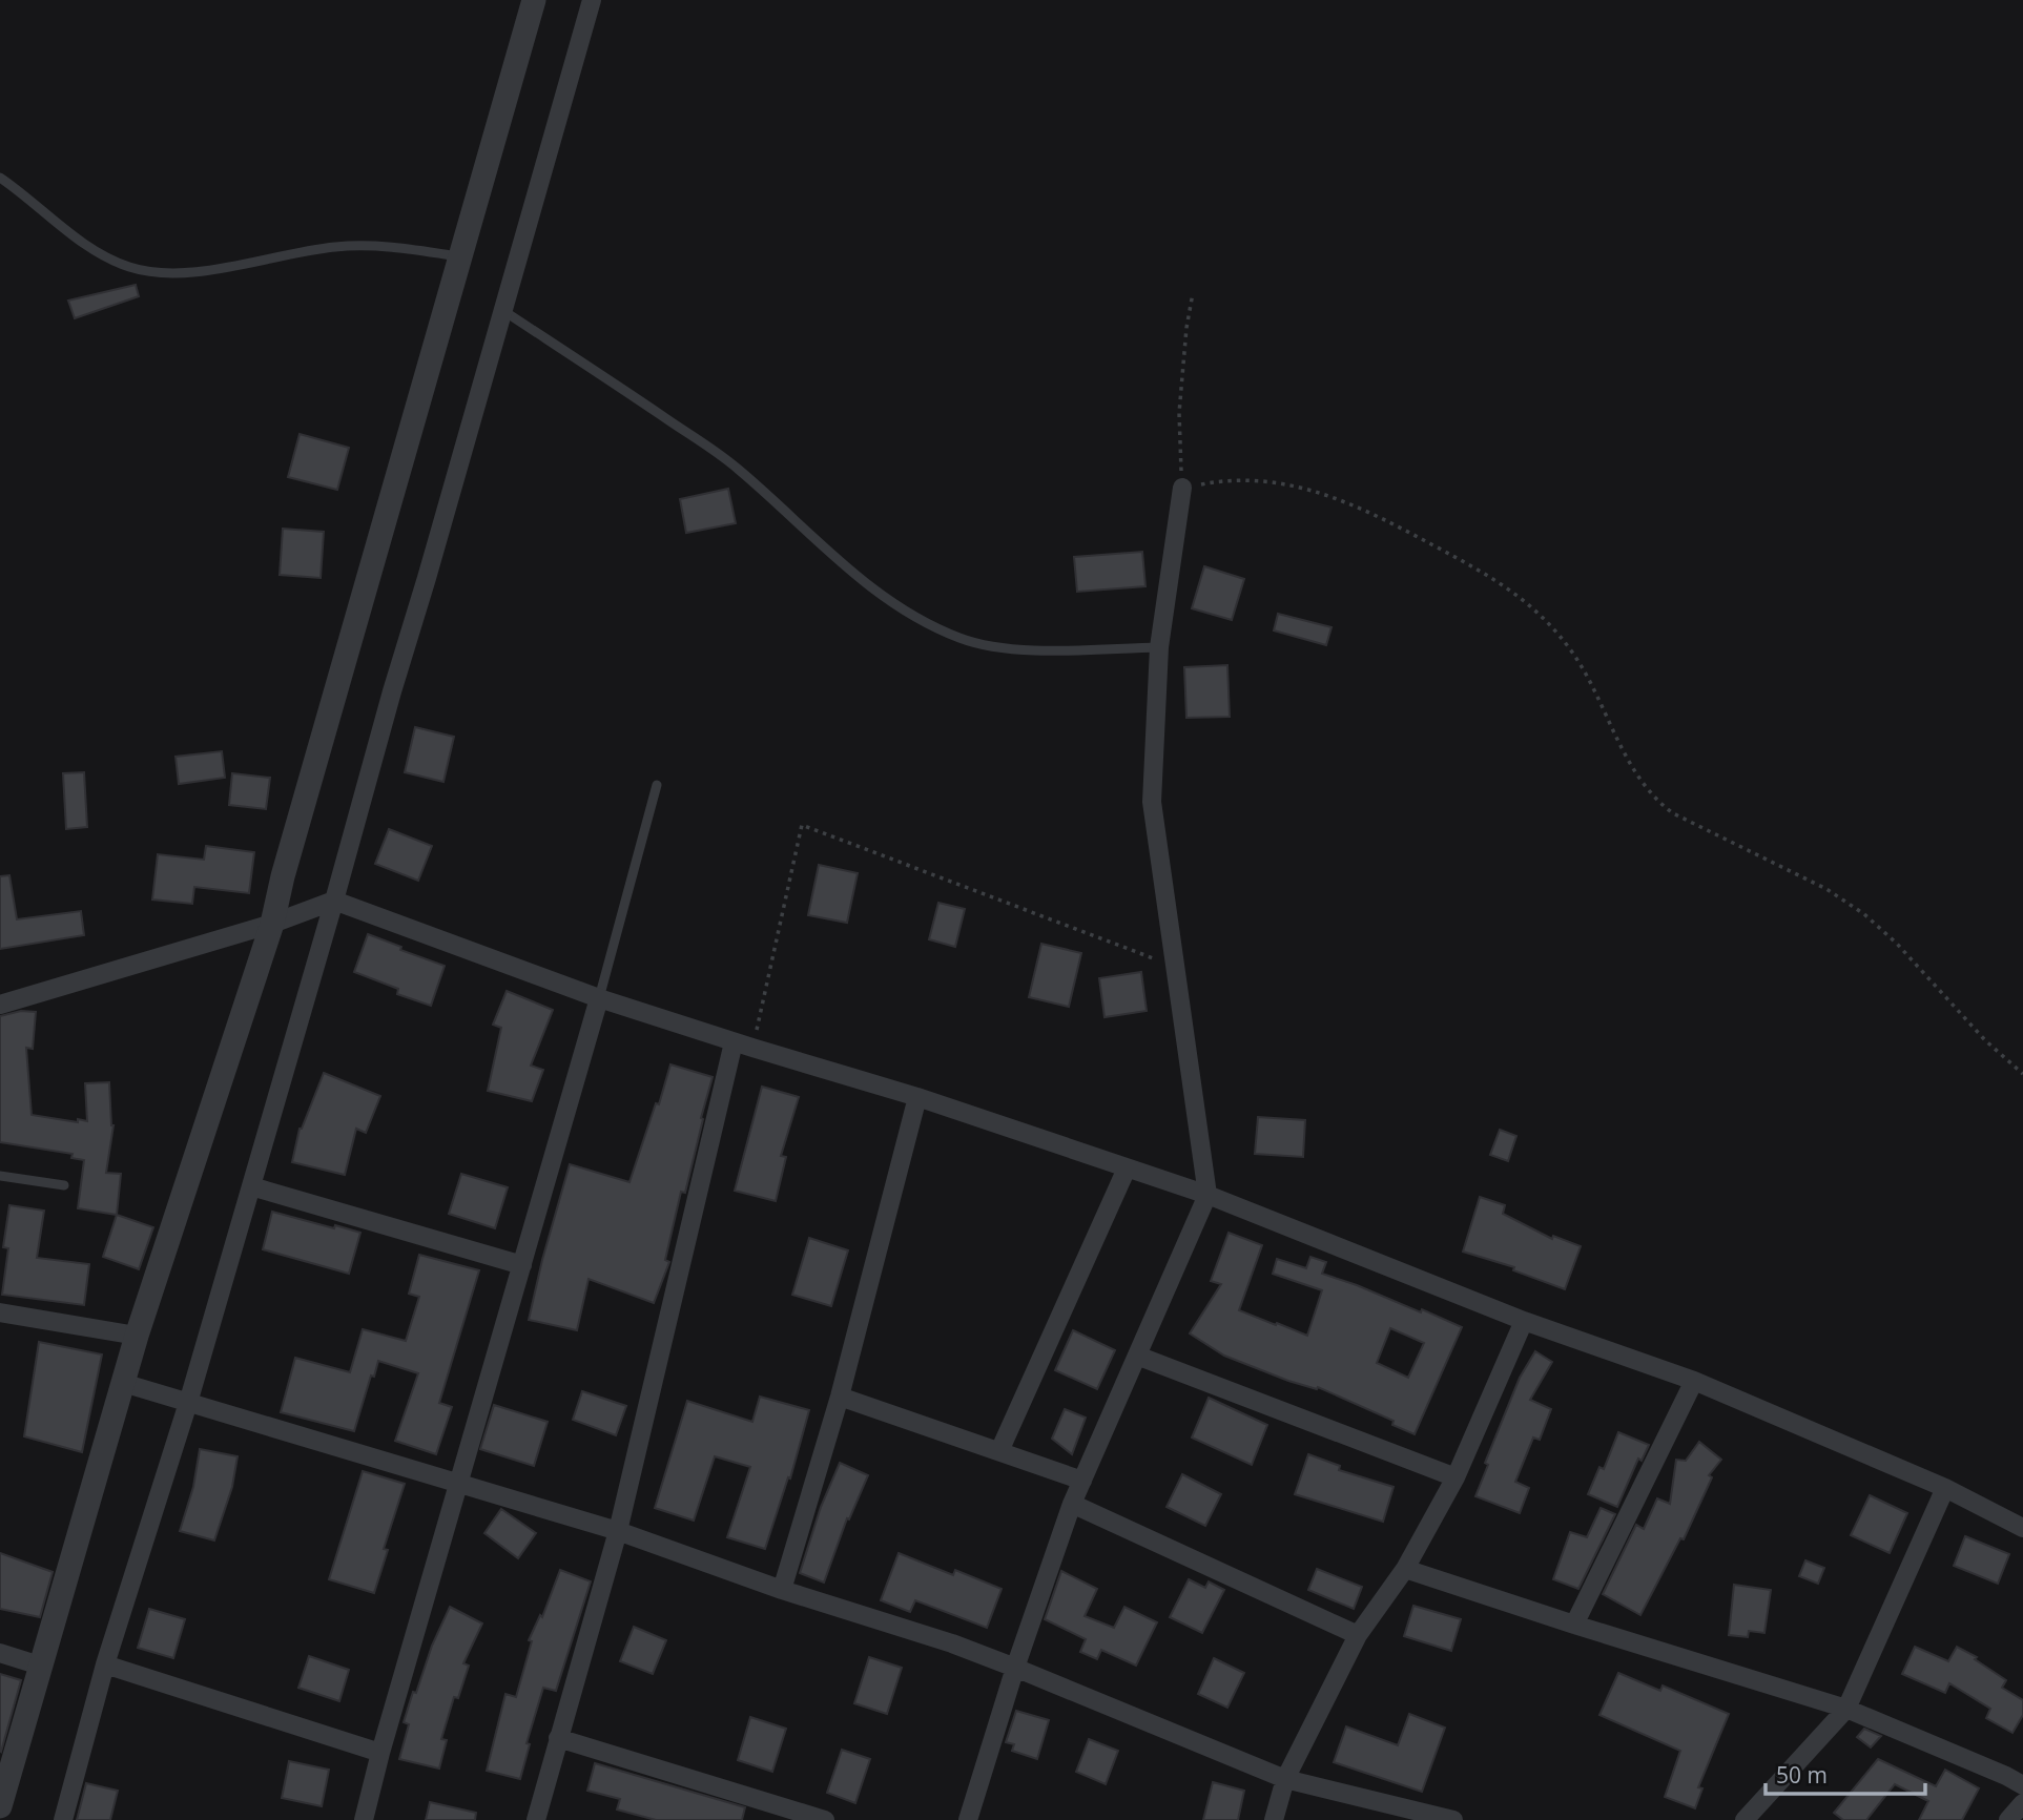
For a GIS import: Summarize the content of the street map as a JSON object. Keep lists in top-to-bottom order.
{
  "scale_bar": "50 m"
}
